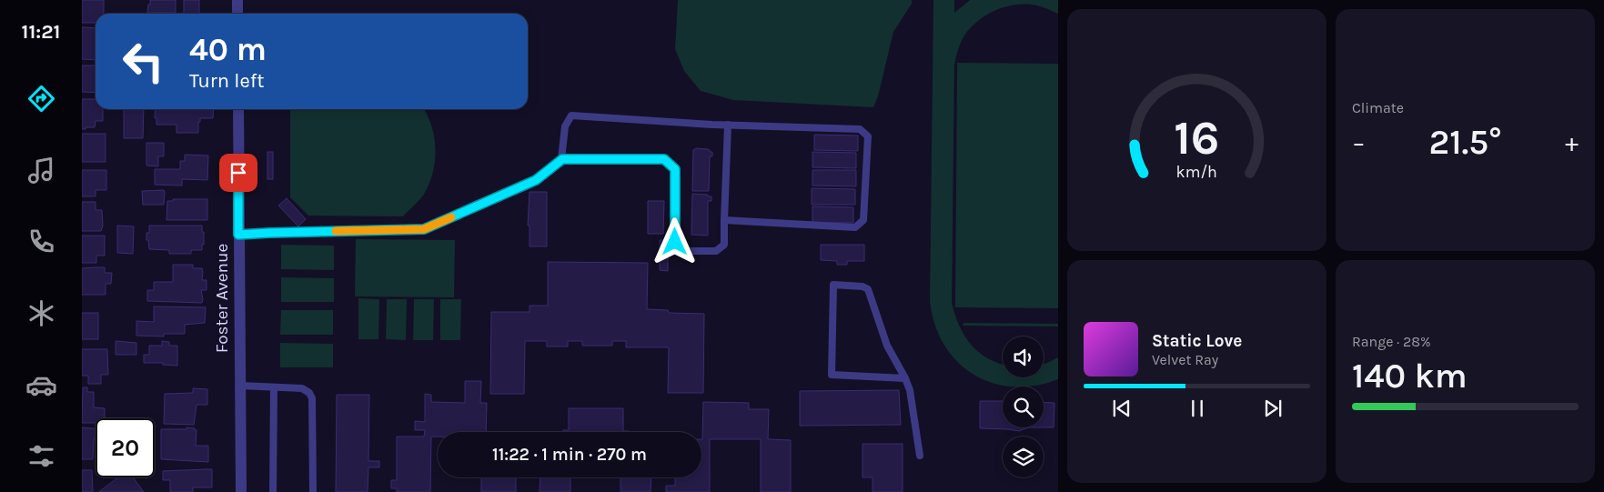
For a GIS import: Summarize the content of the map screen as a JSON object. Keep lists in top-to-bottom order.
{
  "streets": {
    "street": ["Foster Avenue"]
  },
  "page": {
    "tabs": "11:21",
    "tile": [
      "Climate",
      ["Range · 28%", "140 km"]
    ],
    "turn": ["40 m", "Turn left"],
    "heat": ["−", "21.5°", "+"],
    "song": ["Static Love", "Velvet Ray"],
    "limit": "20",
    "trip": "11:22 · 1 min · 270 m",
    "gauge": ["16", "km/h"]
  }
}
